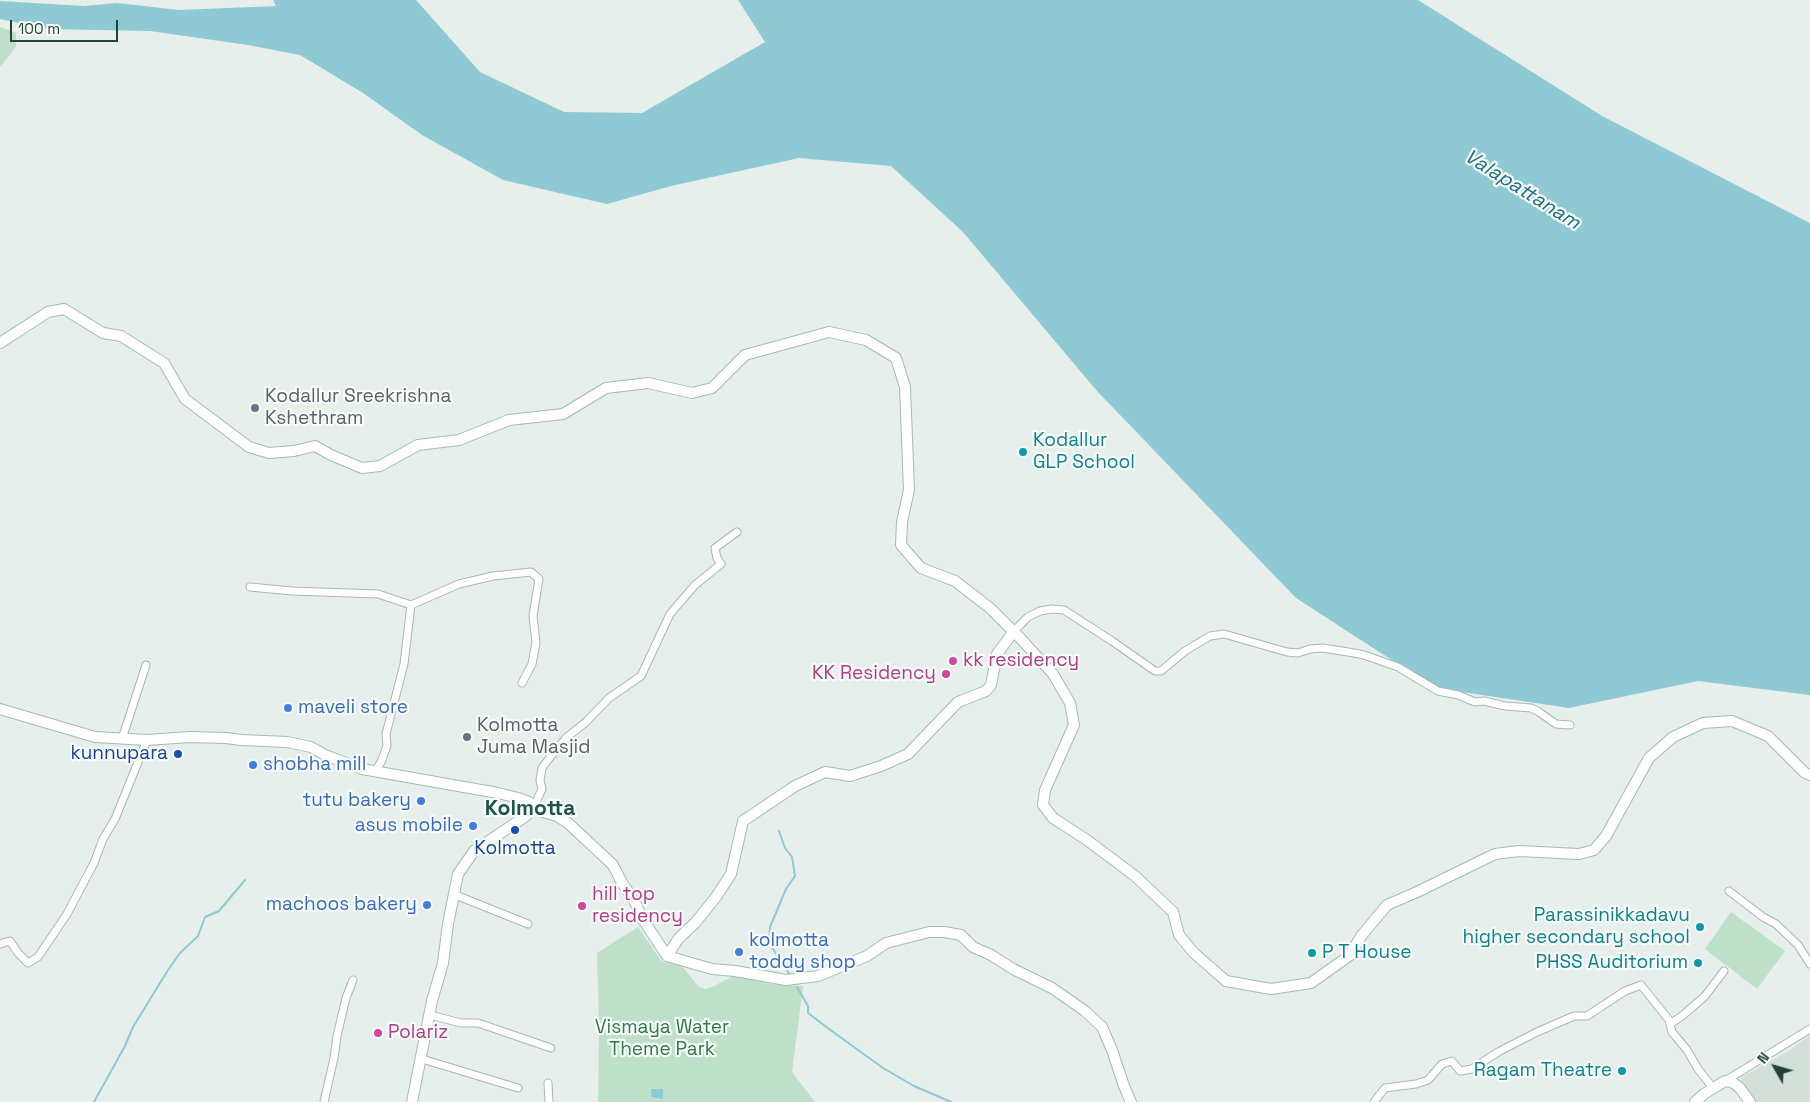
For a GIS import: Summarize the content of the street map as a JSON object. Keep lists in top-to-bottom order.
{
  "districts": ["Kolmotta"],
  "water": ["Valapattanam"],
  "parks": ["Vismaya Water Theme Park"],
  "places": [
    "Kodallur Sreekrishna Kshethram",
    "Kodallur GLP School",
    "kk residency",
    "KK Residency",
    "maveli store",
    "Kolmotta Juma Masjid",
    "kunnupara",
    "shobha mill",
    "tutu bakery",
    "asus mobile",
    "Kolmotta",
    "machoos bakery",
    "hill top residency",
    "Parassinikkadavu higher secondary school",
    "kolmotta toddy shop",
    "P T House",
    "PHSS Auditorium",
    "Polariz",
    "Ragam Theatre"
  ],
  "scale_bar": "100 m",
  "north": "top left"
}
